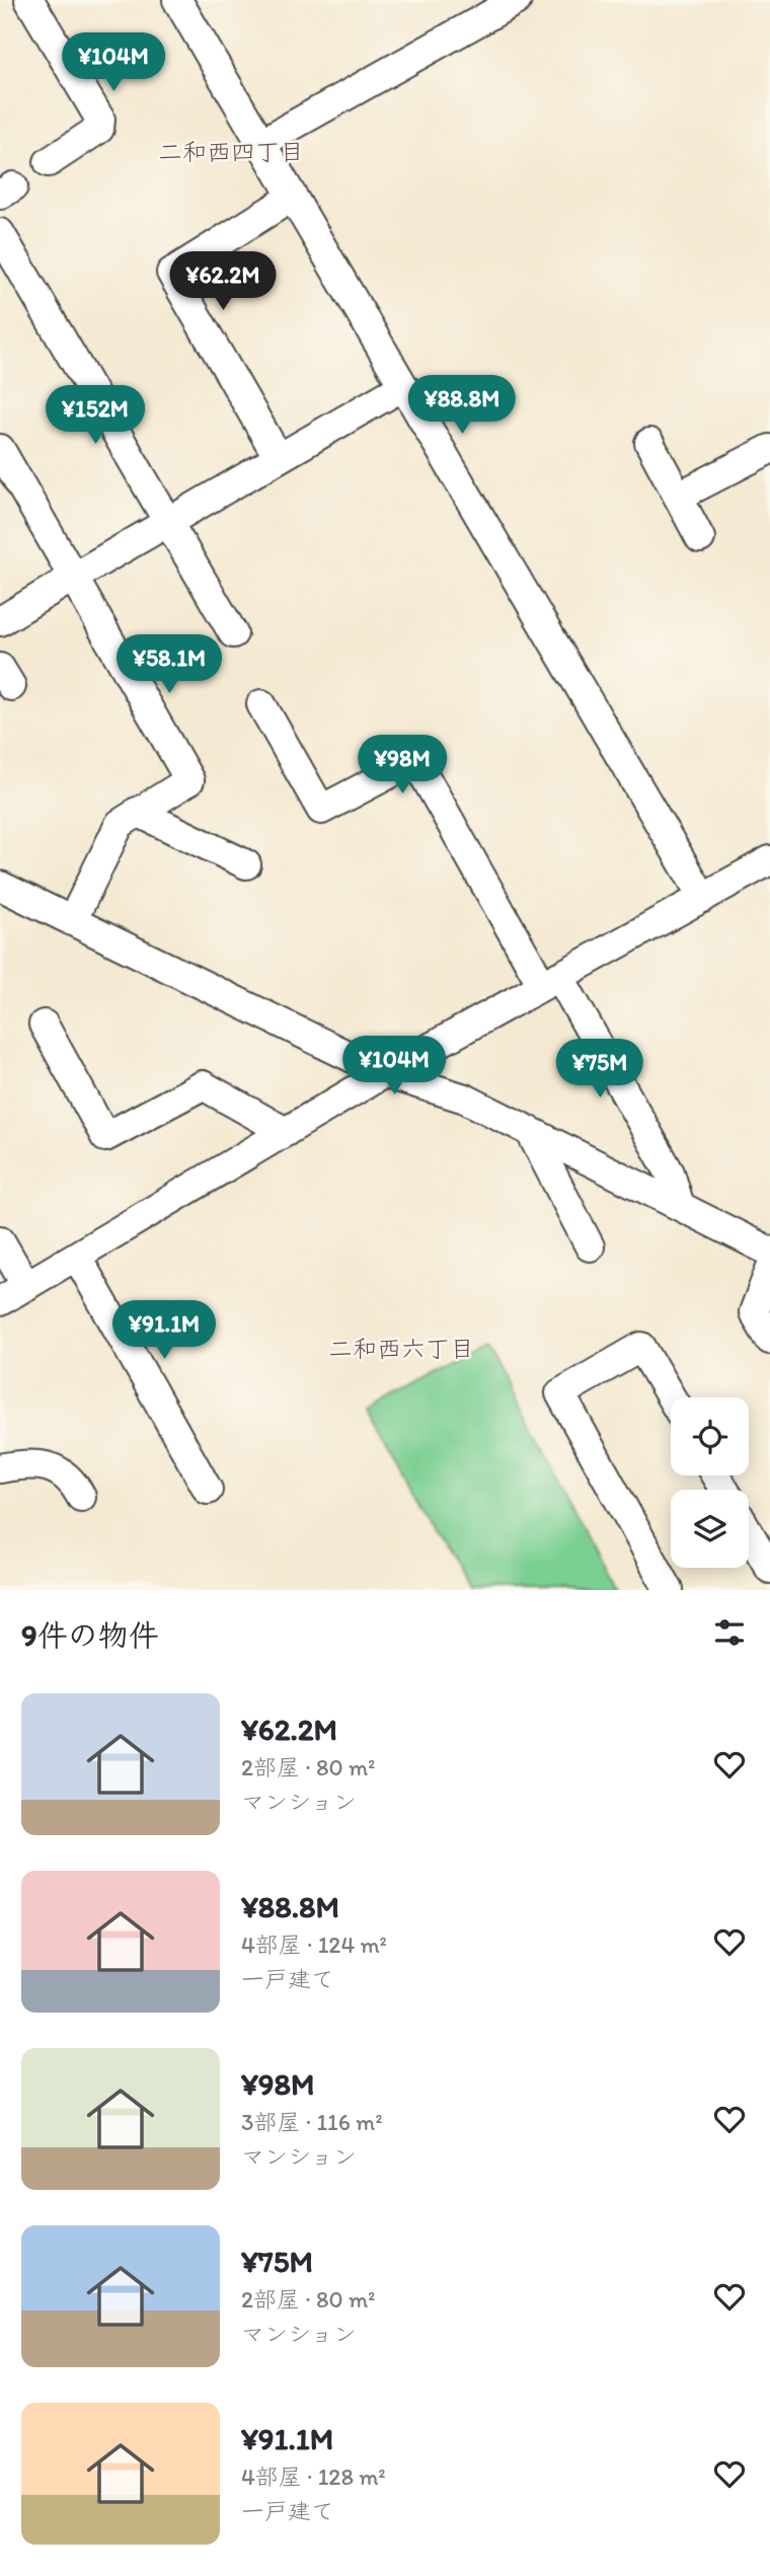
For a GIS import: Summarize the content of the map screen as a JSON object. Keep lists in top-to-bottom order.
{
  "districts": ["二和西四丁目", "二和西六丁目"],
  "page": {
    "price": [
      "¥104M",
      "¥62.2M",
      "¥88.8M",
      "¥152M",
      "¥58.1M",
      "¥98M",
      "¥104M",
      "¥75M",
      "¥91.1M"
    ],
    "heading": "9件の物件",
    "list": [
      {
        "name": "¥62.2M",
        "note": "2部屋 · 80 m² · マンション"
      },
      {
        "name": "¥88.8M",
        "note": "4部屋 · 124 m² · 一戸建て"
      },
      {
        "name": "¥98M",
        "note": "3部屋 · 116 m² · マンション"
      },
      {
        "name": "¥75M",
        "note": "2部屋 · 80 m² · マンション"
      },
      {
        "name": "¥91.1M",
        "note": "4部屋 · 128 m² · 一戸建て"
      }
    ]
  }
}
